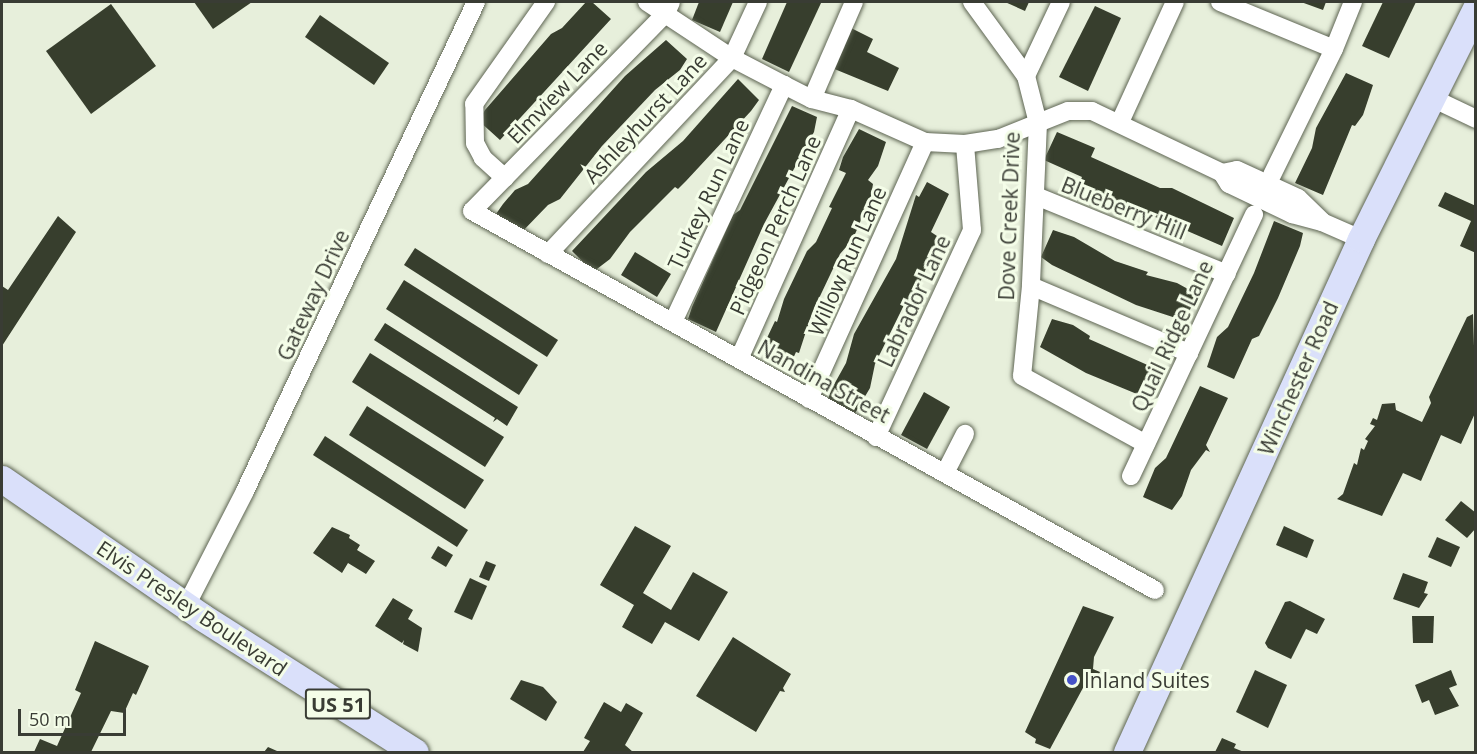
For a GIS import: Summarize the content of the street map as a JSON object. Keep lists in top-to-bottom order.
{
  "streets": {
    "main road": ["Winchester Road", "Elvis Presley Boulevard", "US 51"],
    "street": [
      "Elmview Lane",
      "Ashleyhurst Lane",
      "Turkey Run Lane",
      "Blueberry Hill",
      "Dove Creek Drive",
      "Pidgeon Perch Lane",
      "Willow Run Lane",
      "Gateway Drive",
      "Labrador Lane",
      "Quail Ridge Lane",
      "Nandina Street"
    ]
  },
  "crossings": [
    ["Elmview Lane", "Dove Creek Drive"],
    ["Elmview Lane", "Nandina Street"],
    ["Ashleyhurst Lane", "Dove Creek Drive"],
    ["Ashleyhurst Lane", "Nandina Street"],
    ["Turkey Run Lane", "Dove Creek Drive"],
    ["Turkey Run Lane", "Nandina Street"],
    ["Blueberry Hill", "Dove Creek Drive"],
    ["Blueberry Hill", "Quail Ridge Lane"],
    ["Dove Creek Drive", "Pidgeon Perch Lane"],
    ["Dove Creek Drive", "Willow Run Lane"],
    ["Dove Creek Drive", "Labrador Lane"],
    ["Dove Creek Drive", "Quail Ridge Lane"],
    ["Pidgeon Perch Lane", "Nandina Street"],
    ["Willow Run Lane", "Nandina Street"],
    ["Gateway Drive", "Elvis Presley Boulevard"],
    ["Labrador Lane", "Nandina Street"]
  ],
  "places": ["Inland Suites"],
  "scale_bar": "50 m"
}
